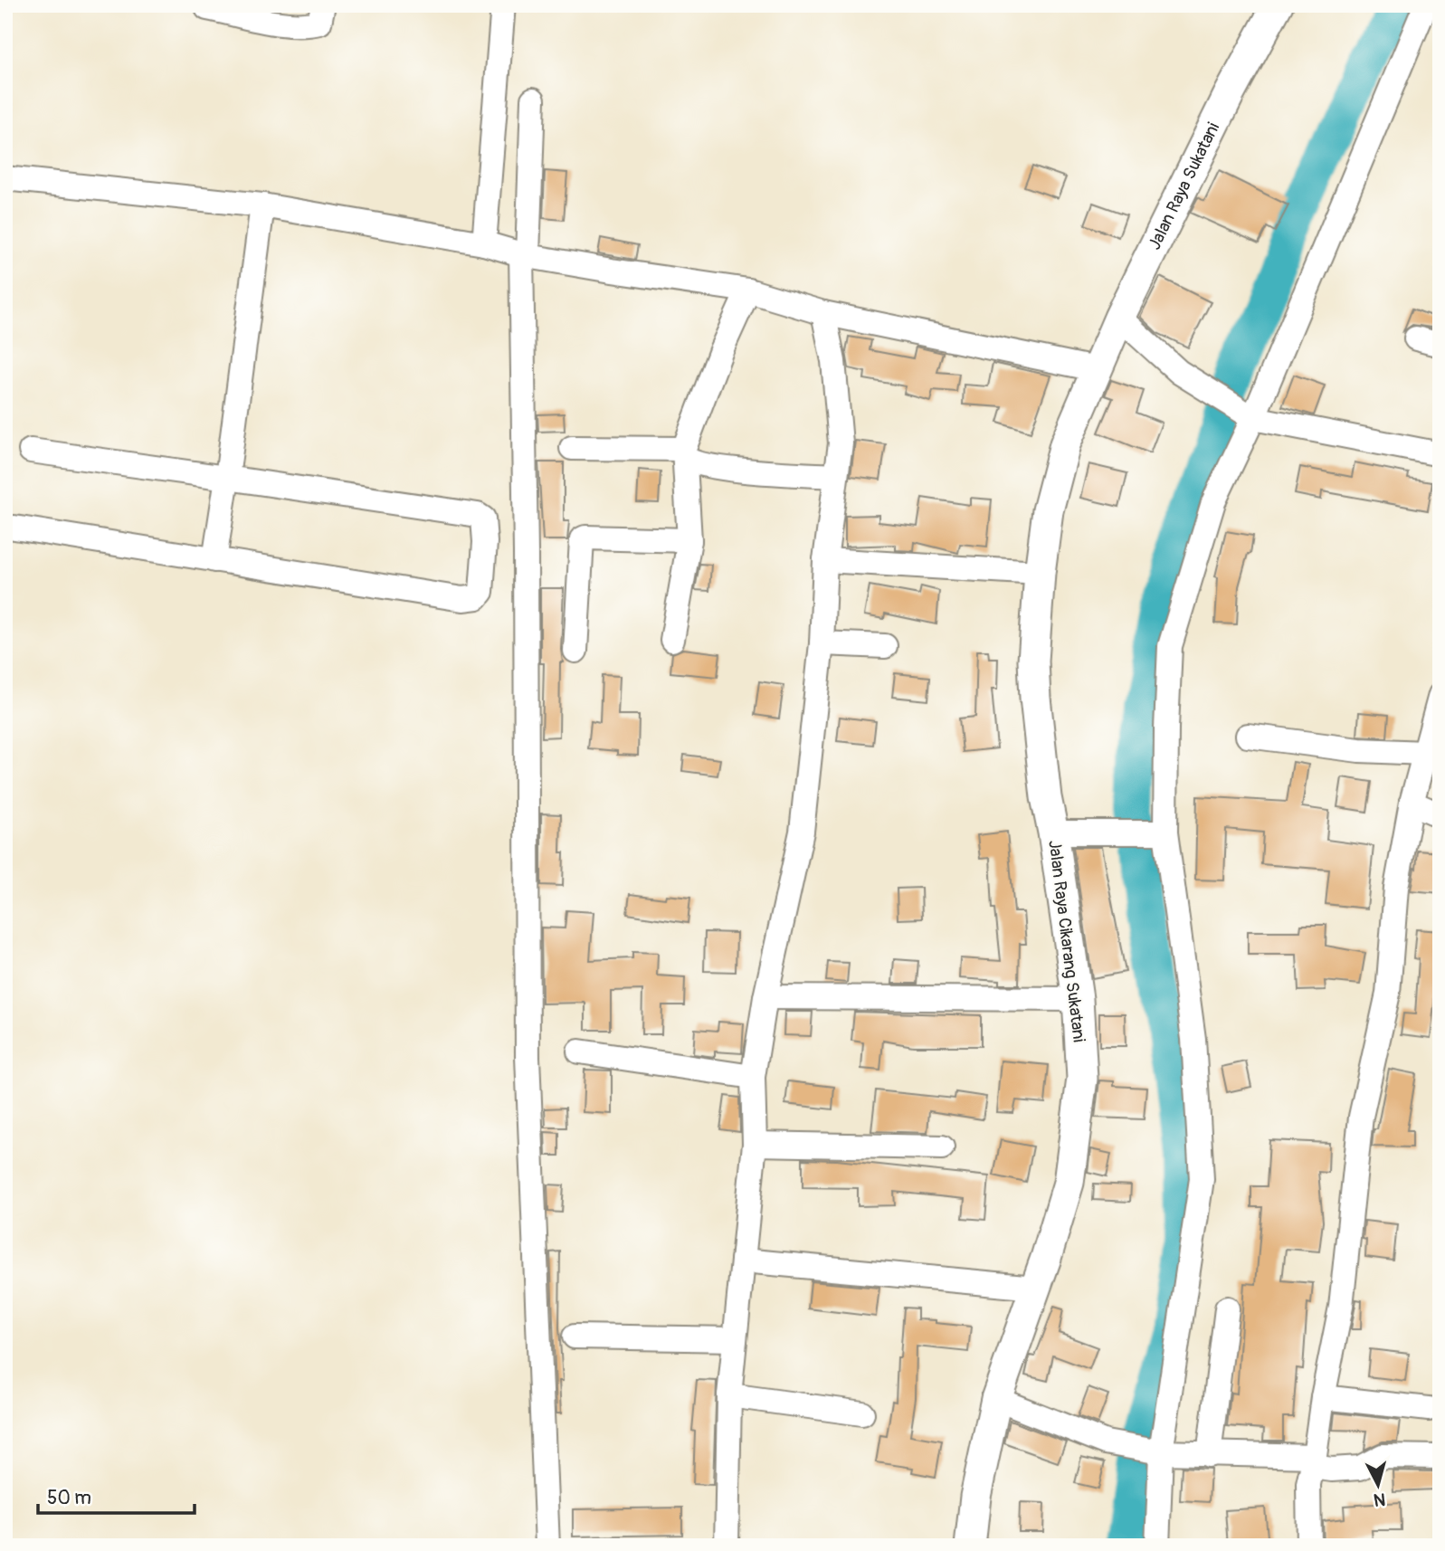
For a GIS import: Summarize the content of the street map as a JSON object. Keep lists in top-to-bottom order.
{
  "streets": {
    "main road": ["Jalan Raya Sukatani", "Jalan Raya Cikarang Sukatani"]
  },
  "crossings": [
    ["Jalan Raya Sukatani", "Jalan Raya Cikarang Sukatani"]
  ],
  "scale_bar": "50 m",
  "north": "bottom"
}
